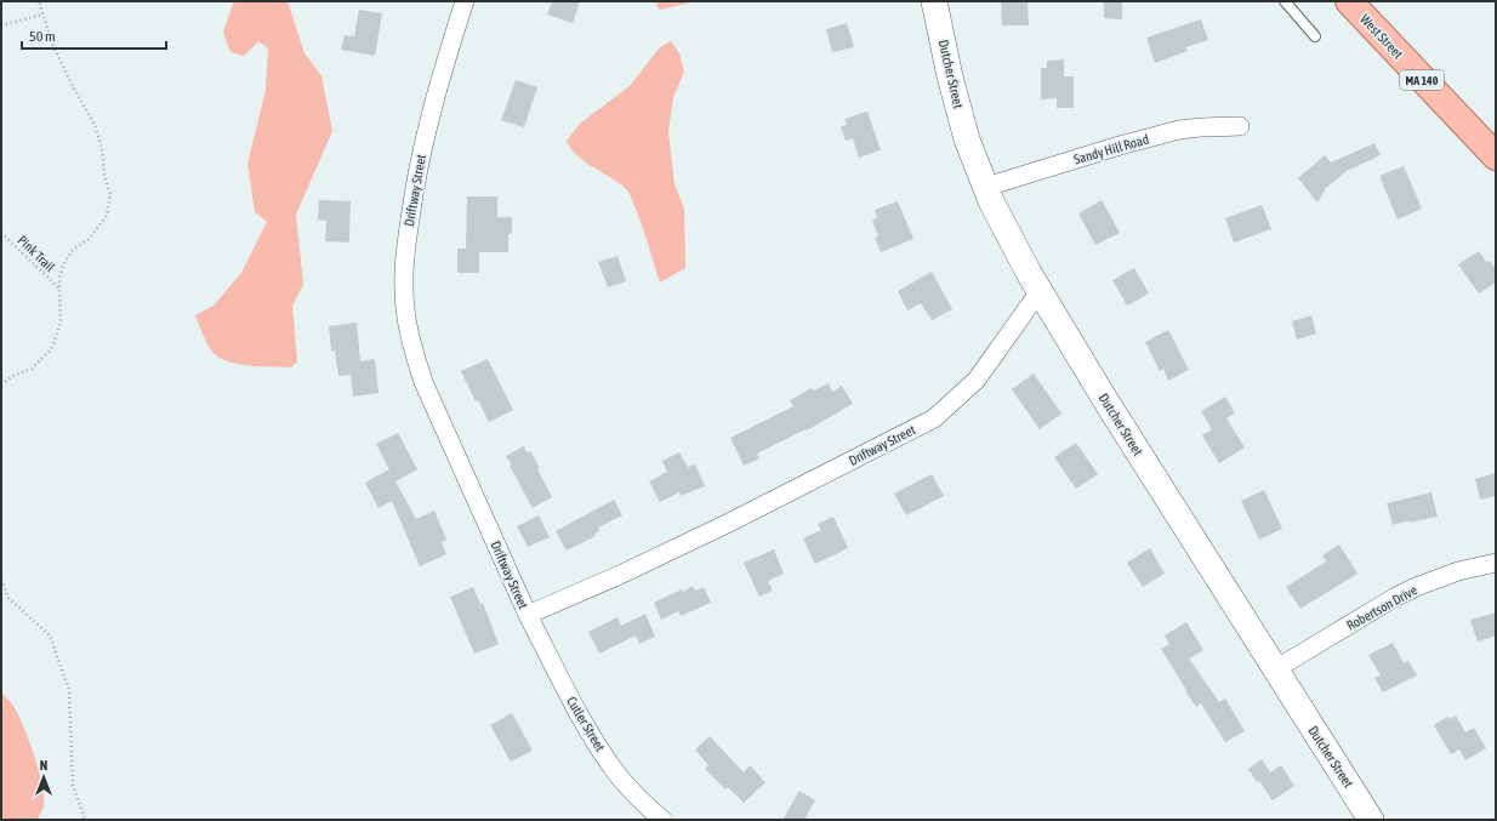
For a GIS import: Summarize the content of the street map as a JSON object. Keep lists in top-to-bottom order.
{
  "streets": {
    "main road": ["West Street", "MA 140"],
    "street": [
      "Dutcher Street",
      "Sandy Hill Road",
      "Driftway Street",
      "Robertson Drive",
      "Cutler Street"
    ],
    "path": ["Pink Trail"]
  },
  "crossings": [
    ["Dutcher Street", "Sandy Hill Road"],
    ["Dutcher Street", "Driftway Street"],
    ["Dutcher Street", "Robertson Drive"],
    ["Driftway Street", "Cutler Street"]
  ],
  "scale_bar": "50 m",
  "north": "top"
}
